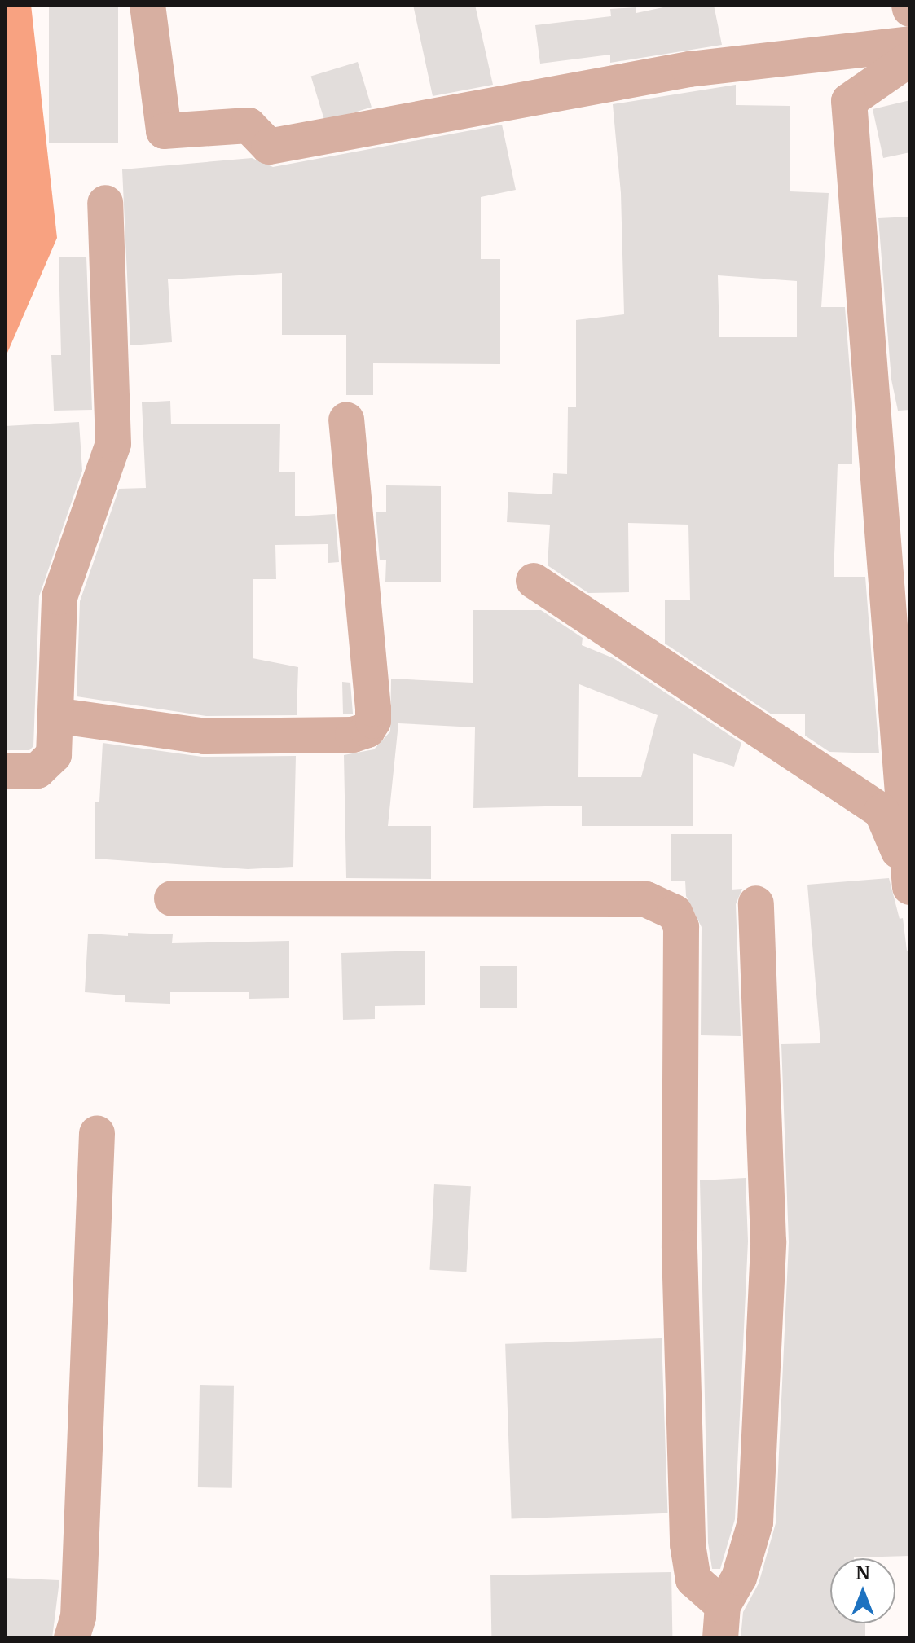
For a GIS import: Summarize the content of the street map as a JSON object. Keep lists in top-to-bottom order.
{
  "north": "top"
}
